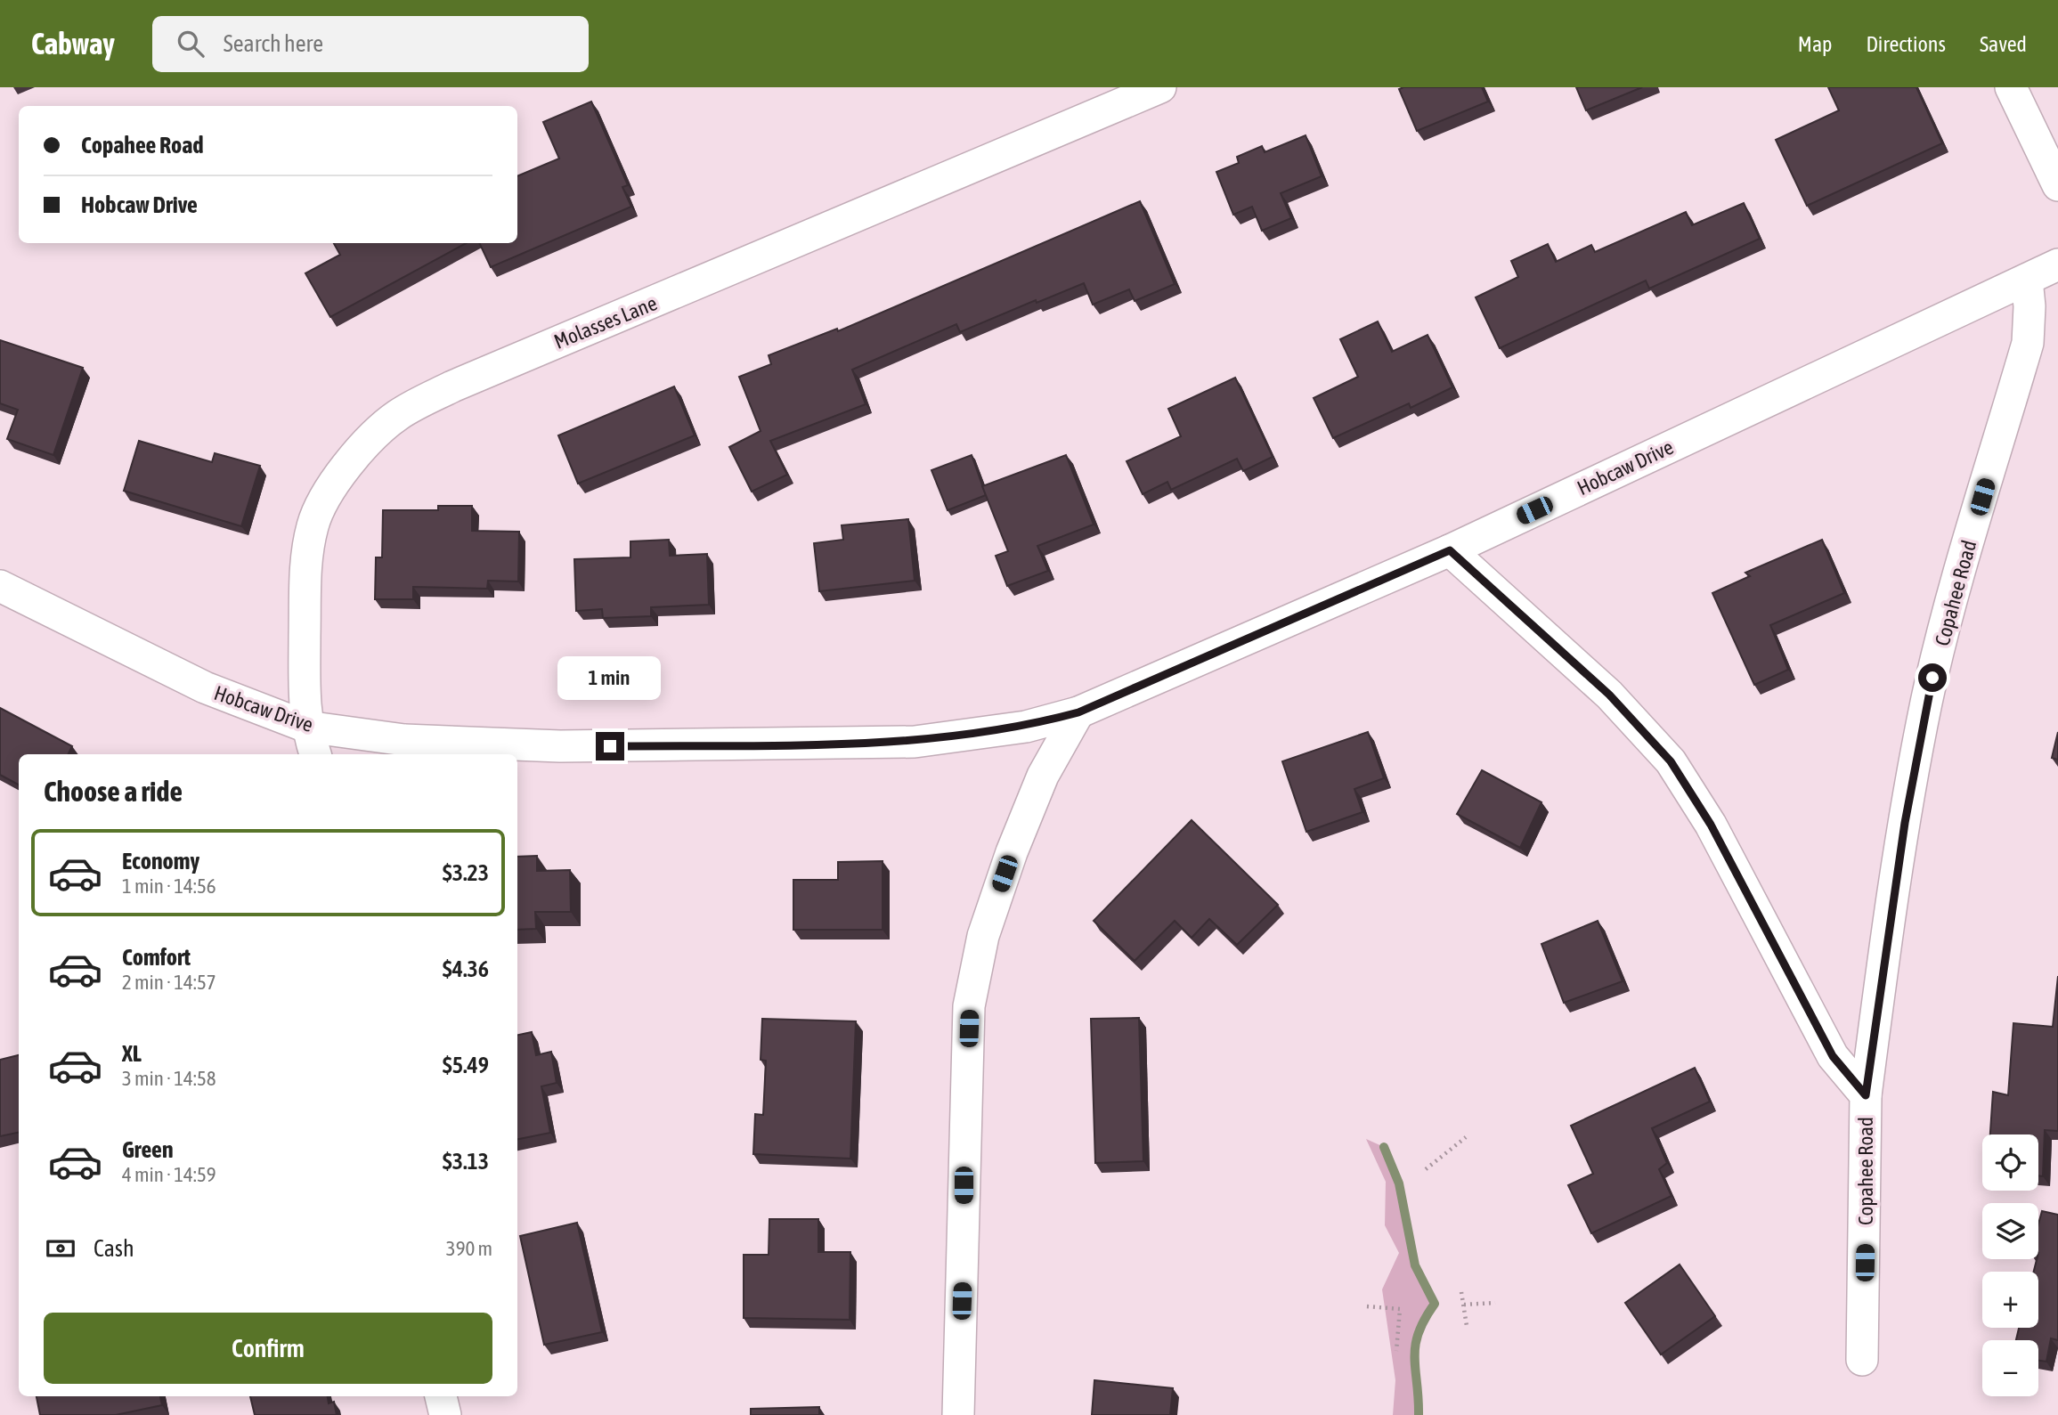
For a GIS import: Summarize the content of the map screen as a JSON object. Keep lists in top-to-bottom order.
{
  "streets": {
    "street": ["Molasses Lane", "Hobcaw Drive", "Copahee Road"]
  },
  "crossings": [
    ["Molasses Lane", "Hobcaw Drive"],
    ["Hobcaw Drive", "Copahee Road"]
  ],
  "page": {
    "header": "Cabway",
    "search": "Search here",
    "nav": ["Map", "Directions", "Saved"],
    "banner": ["Copahee Road", "Hobcaw Drive"],
    "bubble": "1 min",
    "heading": "Choose a ride",
    "list": [
      {
        "name": "Economy",
        "note": "1 min · 14:56",
        "value": "$3.23"
      },
      {
        "name": "Comfort",
        "note": "2 min · 14:57",
        "value": "$4.36"
      },
      {
        "name": "XL",
        "note": "3 min · 14:58",
        "value": "$5.49"
      },
      {
        "name": "Green",
        "note": "4 min · 14:59",
        "value": "$3.13"
      }
    ],
    "map_buttons": ["+", "−"],
    "pay": ["Cash", "390 m"],
    "buttons": "Confirm"
  }
}
